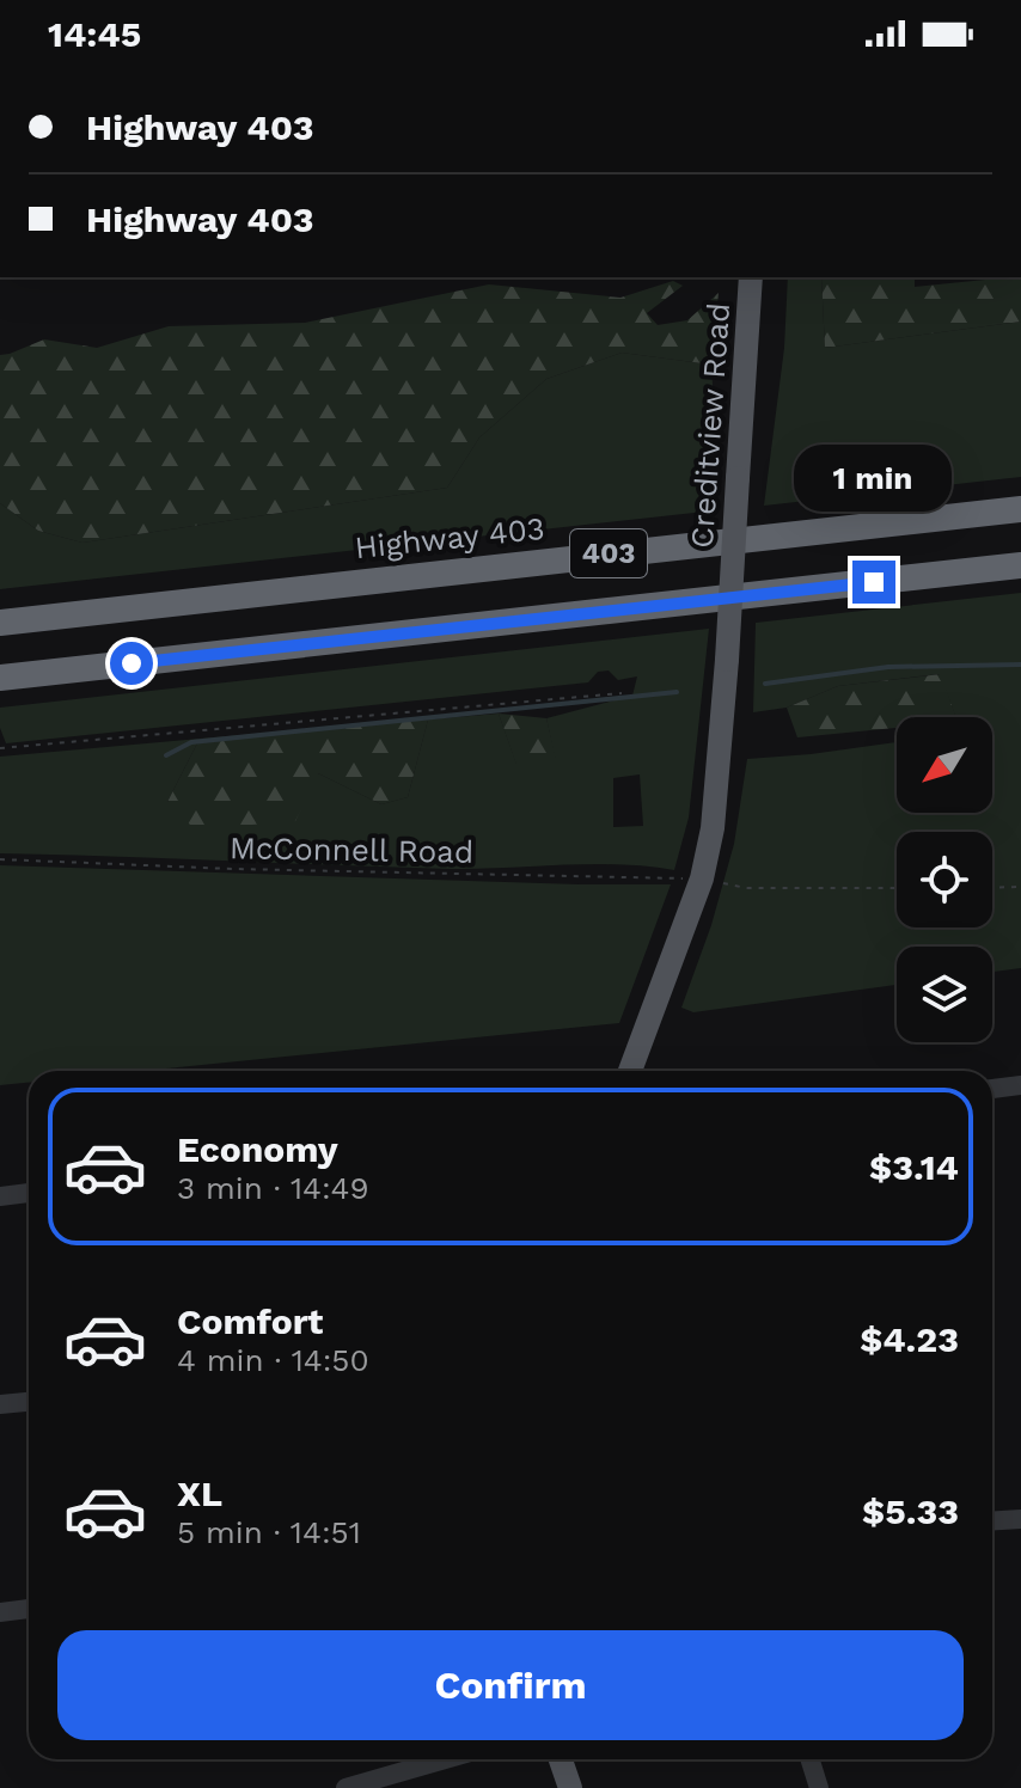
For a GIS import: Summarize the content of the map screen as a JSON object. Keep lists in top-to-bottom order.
{
  "streets": {
    "highway": ["Highway 403", "403"],
    "main road": ["Creditview Road"],
    "path": ["McConnell Road"]
  },
  "crossings": [
    ["Creditview Road", "McConnell Road"]
  ],
  "north": "bottom left",
  "page": {
    "status": "14:45",
    "banner": ["Highway 403", "Highway 403"],
    "bubble": "1 min",
    "list": [
      {
        "name": "Economy",
        "note": "3 min · 14:49",
        "value": "$3.14"
      },
      {
        "name": "Comfort",
        "note": "4 min · 14:50",
        "value": "$4.23"
      },
      {
        "name": "XL",
        "note": "5 min · 14:51",
        "value": "$5.33"
      }
    ],
    "buttons": "Confirm"
  }
}
